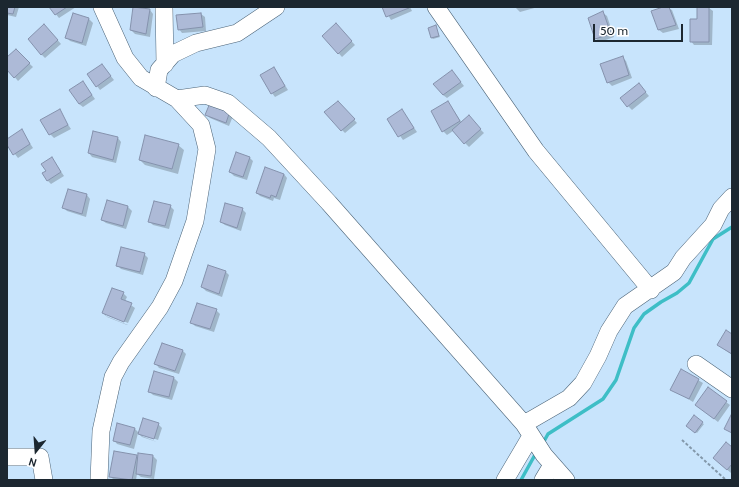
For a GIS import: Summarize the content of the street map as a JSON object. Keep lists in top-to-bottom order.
{
  "scale_bar": "50 m",
  "north": "bottom"
}
